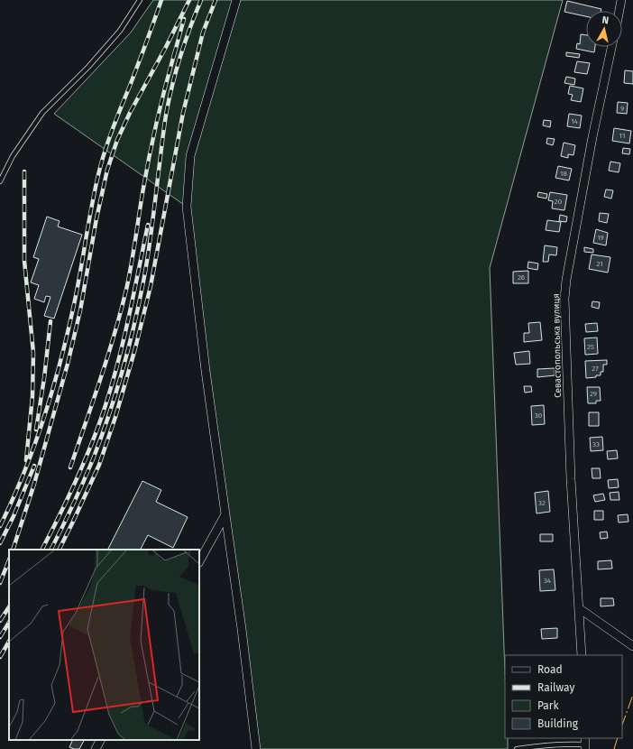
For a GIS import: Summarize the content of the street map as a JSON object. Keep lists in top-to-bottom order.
{
  "streets": {
    "street": ["Севастопольська вулиця"]
  },
  "house_numbers": [
    "9",
    "14",
    "11",
    "18",
    "20",
    "19",
    "21",
    "26",
    "25",
    "27",
    "29",
    "30",
    "33",
    "32",
    "34"
  ],
  "legend": [
    "Road",
    "Railway",
    "Park",
    "Building"
  ],
  "north": "top"
}
